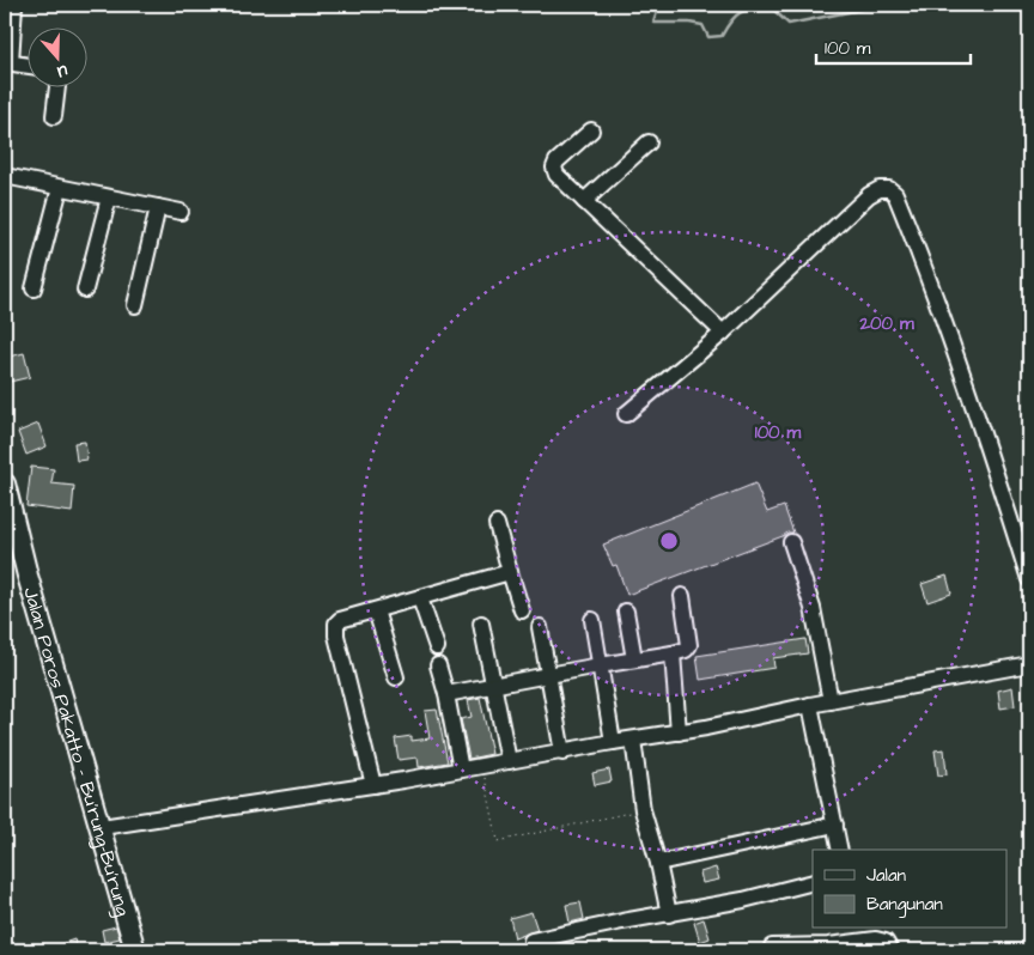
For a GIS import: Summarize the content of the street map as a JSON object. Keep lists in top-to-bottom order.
{
  "streets": {
    "main road": ["Jalan Poros Pakatto - Bu'rung-Bu'rung"]
  },
  "legend": ["Jalan", "Bangunan"],
  "scale_bar": "100 m",
  "north": "bottom",
  "rings": ["200 m", "100 m"]
}
